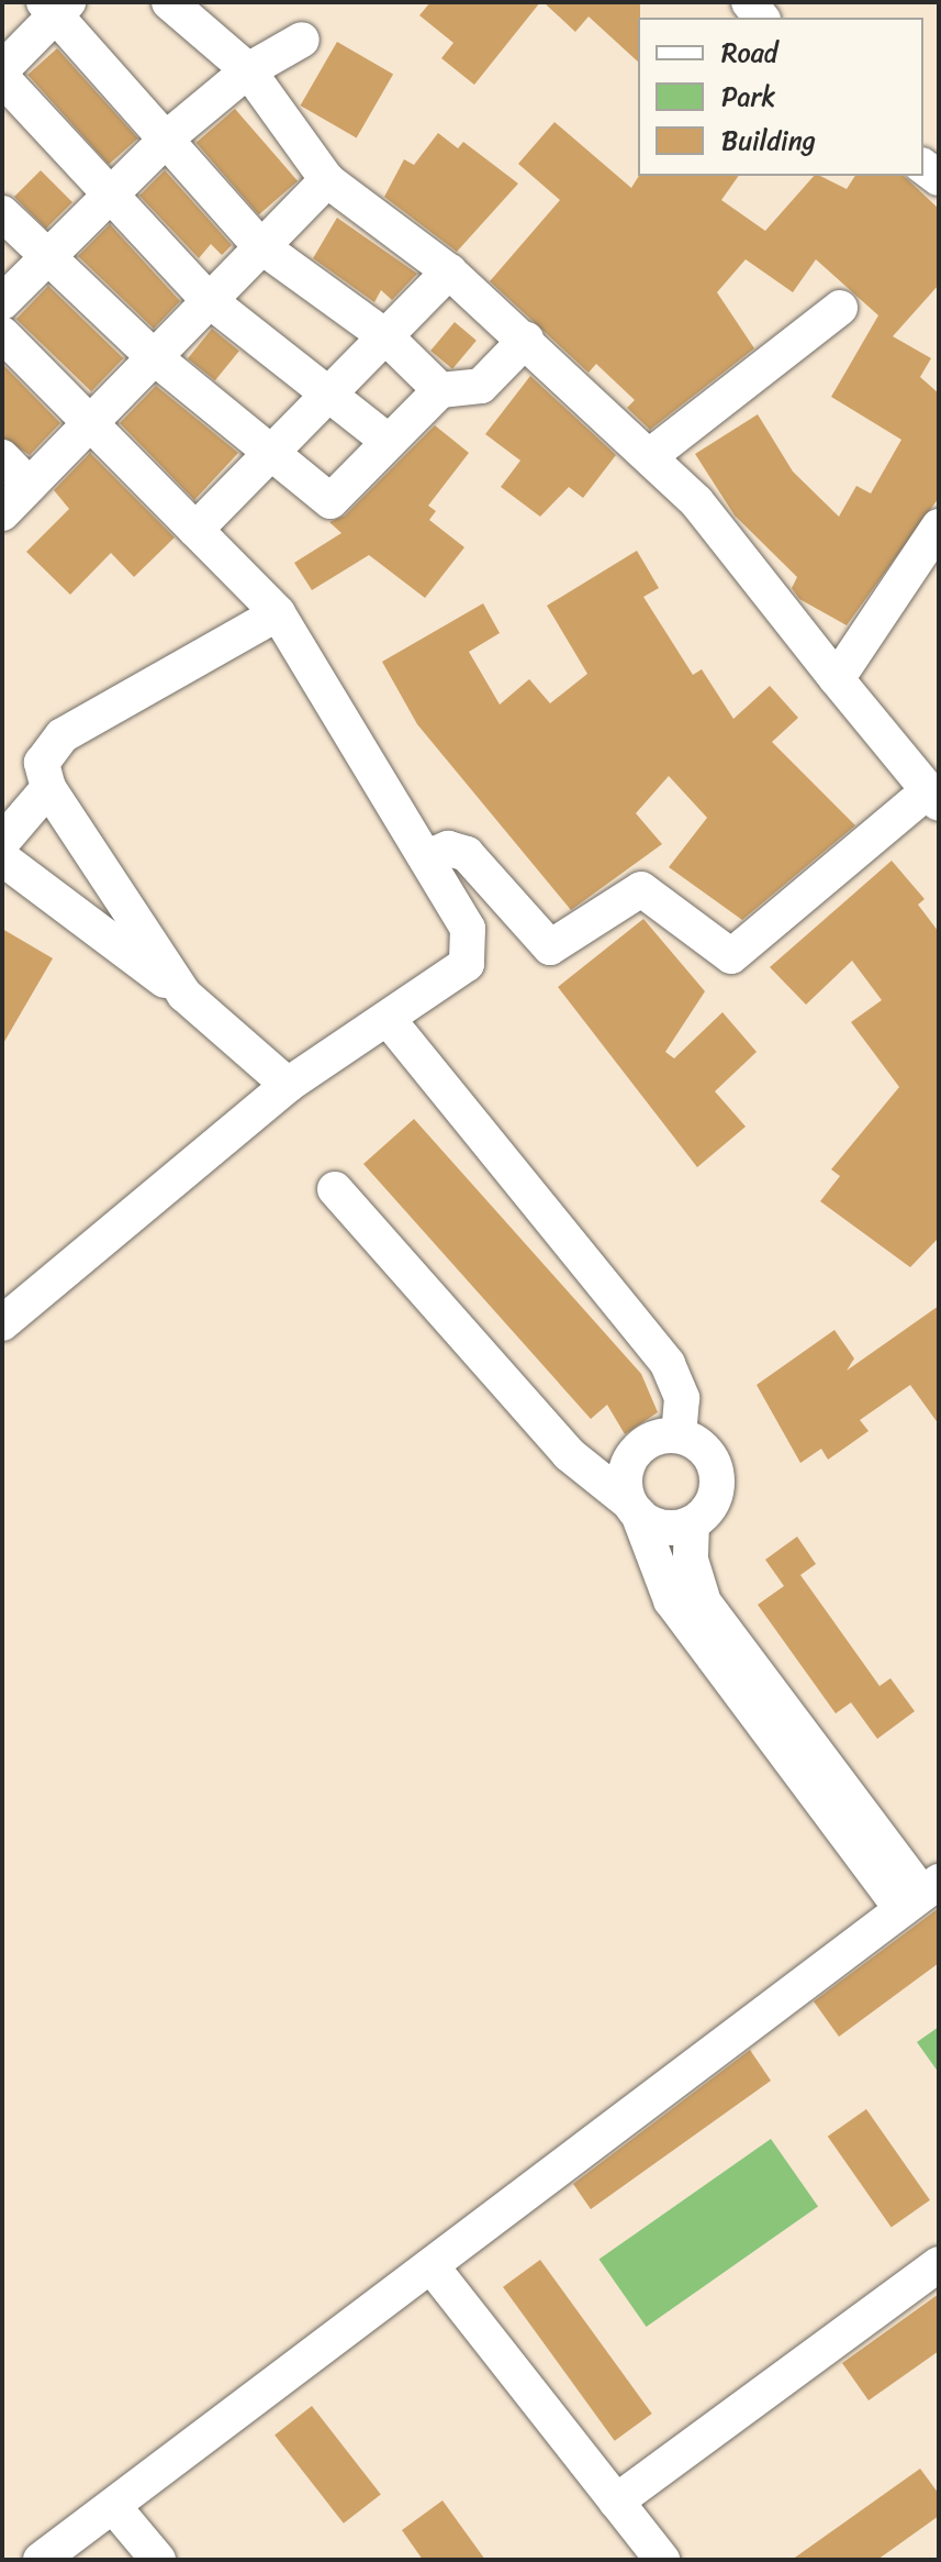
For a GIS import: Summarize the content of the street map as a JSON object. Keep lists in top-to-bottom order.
{
  "legend": ["Road", "Park", "Building"]
}
